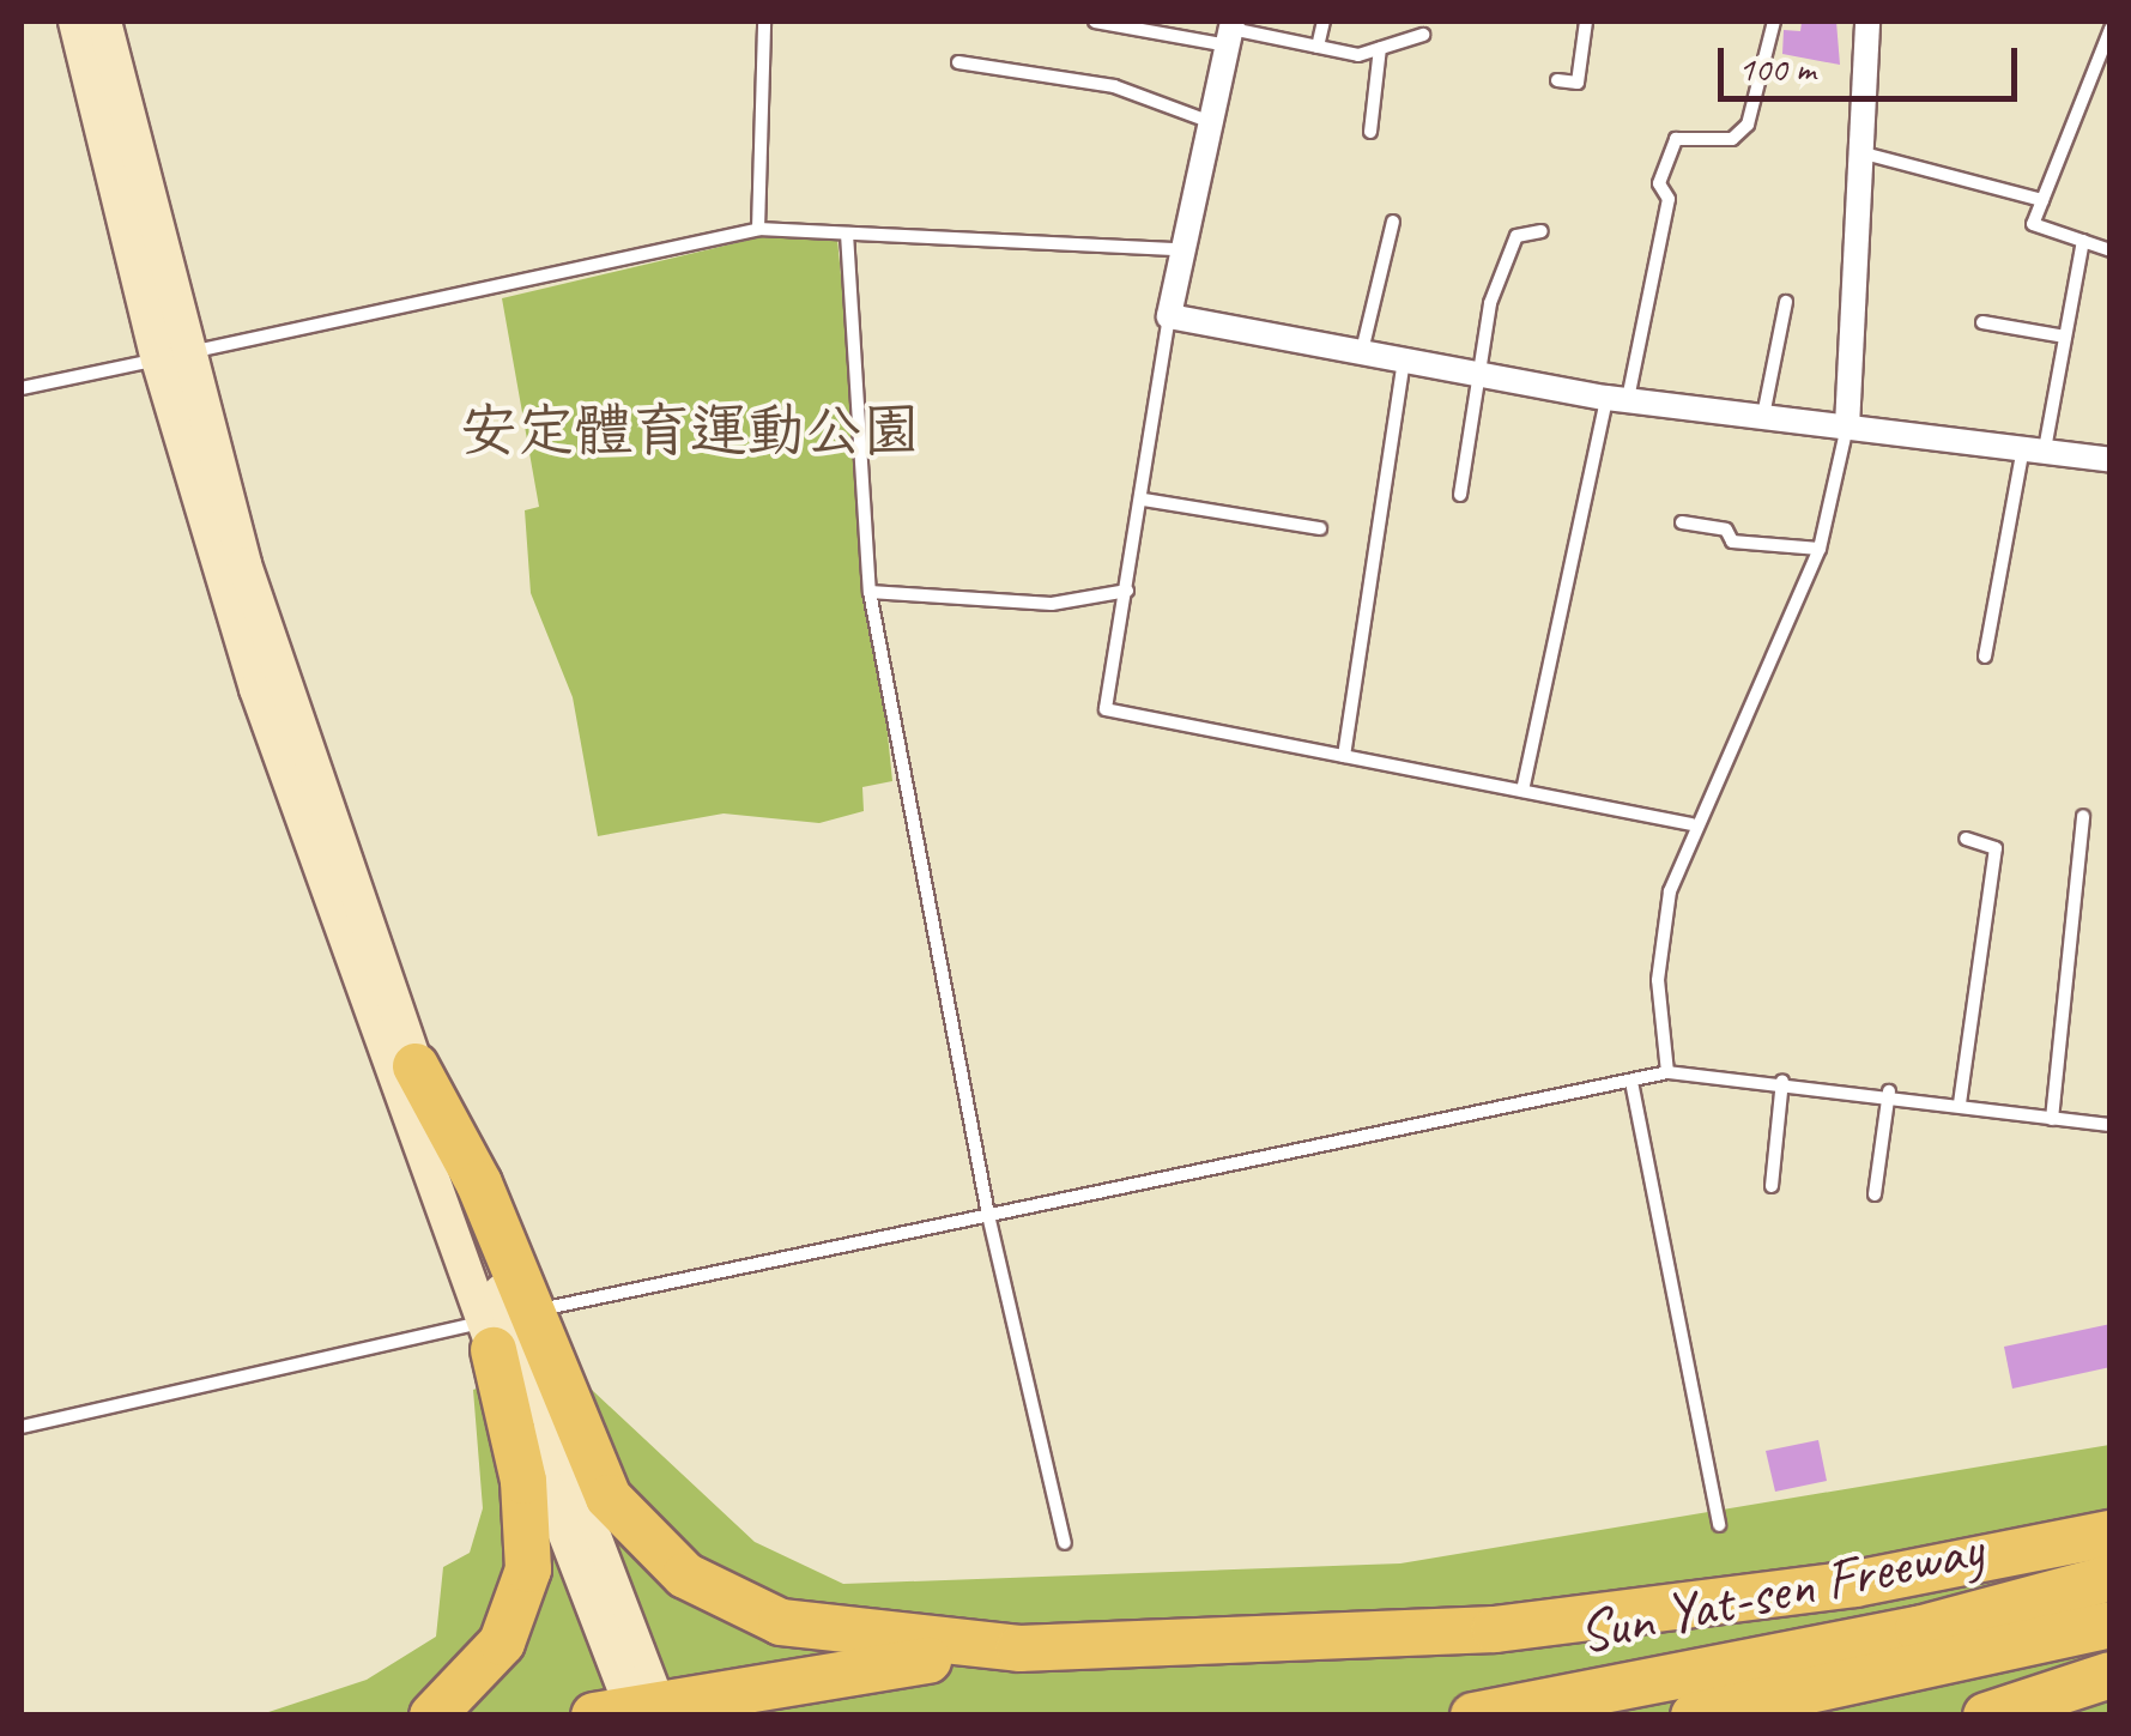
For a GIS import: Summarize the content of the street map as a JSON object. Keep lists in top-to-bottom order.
{
  "streets": {
    "highway": ["Sun Yat-sen Freeway"]
  },
  "parks": ["安定體育運動公園"],
  "scale_bar": "100 m"
}
